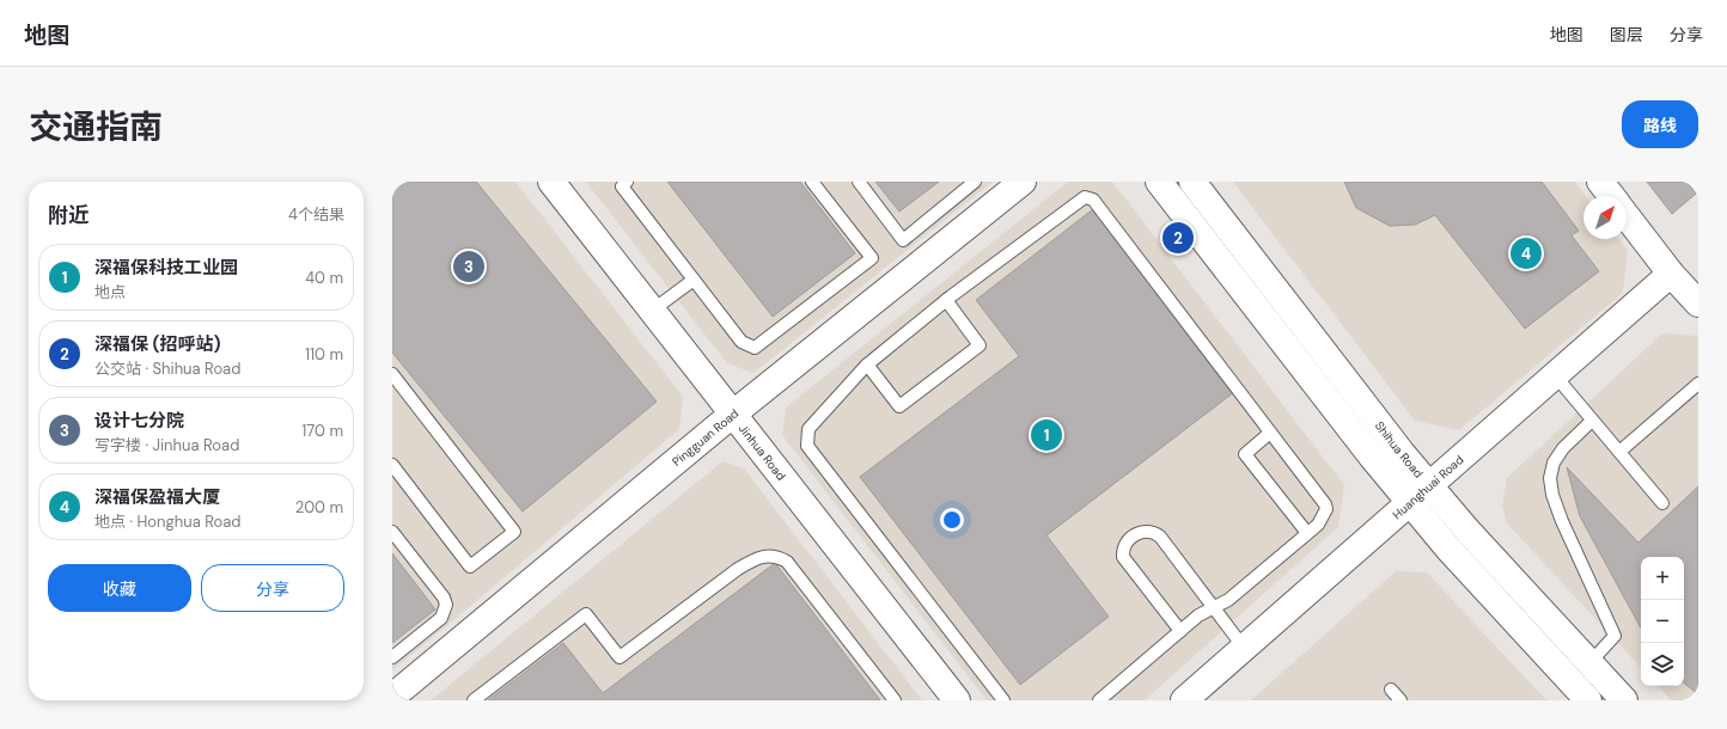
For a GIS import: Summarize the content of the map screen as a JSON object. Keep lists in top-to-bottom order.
{
  "streets": {
    "street": [
      "Pingguan Road",
      "Shihua Road",
      "Jinhua Road",
      "Huanghuai Road"
    ]
  },
  "crossings": [
    ["Pingguan Road", "Jinhua Road"],
    ["Shihua Road", "Huanghuai Road"]
  ],
  "north": "top right",
  "page": {
    "header": "地图",
    "nav": ["地图", "图层", "分享"],
    "title": "交通指南",
    "buttons": [
      "路线",
      ["收藏", "分享"]
    ],
    "heading": ["附近", "4个结果"],
    "pins": [
      "2",
      "4",
      "3",
      "1"
    ],
    "list": [
      {
        "mark": "1",
        "name": "深福保科技工业园",
        "note": "地点",
        "value": "40 m"
      },
      {
        "mark": "2",
        "name": "深福保 (招呼站)",
        "note": "公交站 · Shihua Road",
        "value": "110 m"
      },
      {
        "mark": "3",
        "name": "设计七分院",
        "note": "写字楼 · Jinhua Road",
        "value": "170 m"
      },
      {
        "mark": "4",
        "name": "深福保盈福大厦",
        "note": "地点 · Honghua Road",
        "value": "200 m"
      }
    ],
    "map_buttons": ["+", "−"]
  }
}
